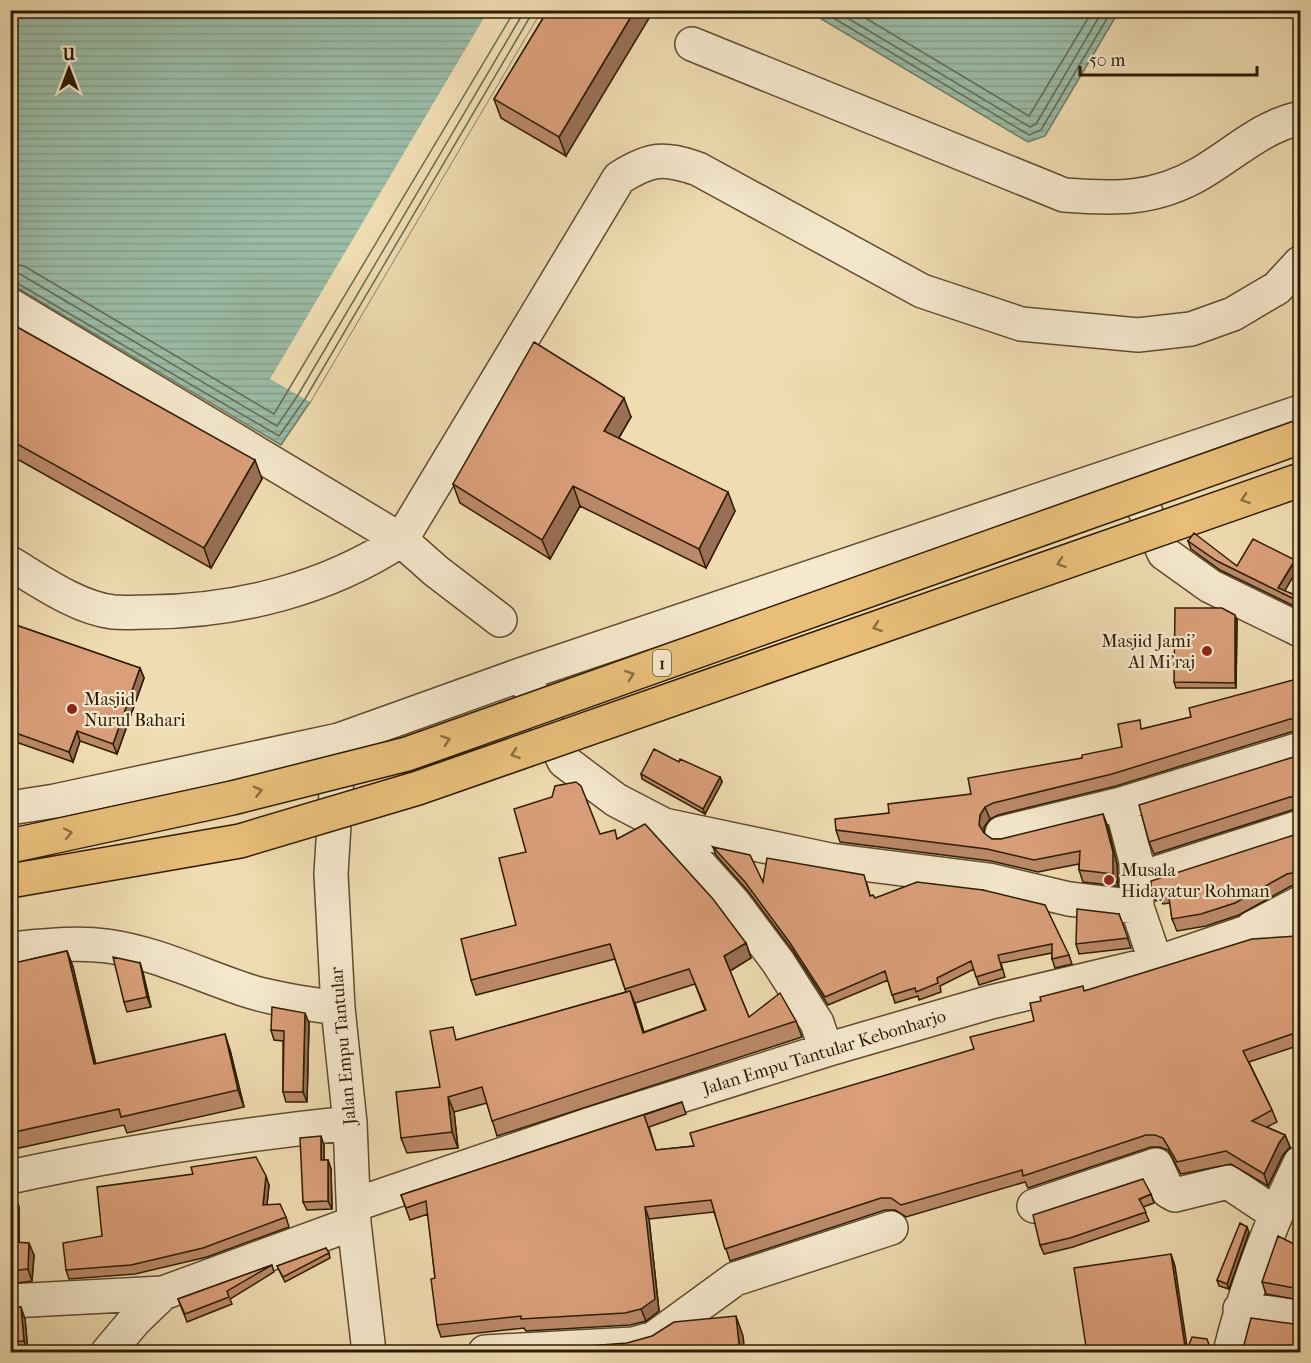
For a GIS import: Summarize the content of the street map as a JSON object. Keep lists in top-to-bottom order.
{
  "streets": {
    "highway": ["1"],
    "street": ["Jalan Empu Tantular", "Jalan Empu Tantular Kebonharjo"]
  },
  "crossings": [
    ["Jalan Empu Tantular", "Jalan Empu Tantular Kebonharjo"]
  ],
  "places": ["Masjid Jami' Al Mi'raj", "Masjid Nurul Bahari", "Musala Hidayatur Rohman"],
  "scale_bar": "50 m",
  "north": "top"
}
